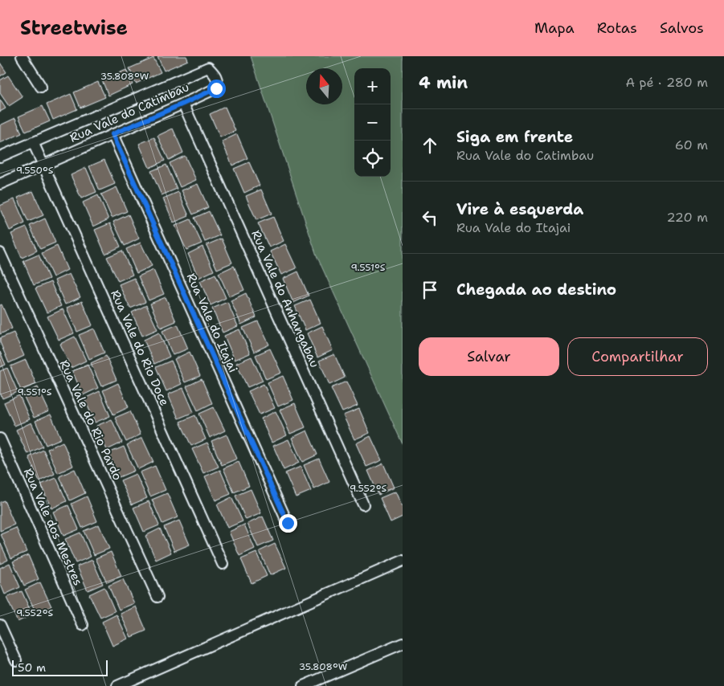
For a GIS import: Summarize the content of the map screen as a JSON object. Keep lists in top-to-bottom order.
{
  "streets": {
    "street": [
      "Rua Vale do Catimbau",
      "Rua Vale do Anhangabau",
      "Rua Vale do Itajai",
      "Rua Vale do Rio Doce",
      "Rua Vale do Rio Pardo",
      "Rua Vale dos Mestres"
    ]
  },
  "crossings": [
    ["Rua Vale do Catimbau", "Rua Vale do Anhangabau"],
    ["Rua Vale do Catimbau", "Rua Vale do Itajai"],
    ["Rua Vale do Catimbau", "Rua Vale do Rio Doce"]
  ],
  "scale_bar": "50 m",
  "north": "top",
  "page": {
    "header": "Streetwise",
    "nav": ["Mapa", "Rotas", "Salvos"],
    "heading": ["4 min", "A pé · 280 m"],
    "map_buttons": ["+", "−"],
    "list": [
      ["Siga em frente", "Rua Vale do Catimbau", "60 m"],
      ["Vire à esquerda", "Rua Vale do Itajai", "220 m"],
      "Chegada ao destino"
    ],
    "buttons": ["Salvar", "Compartilhar"],
    "scale": "50 m"
  },
  "coordinates": [
    "35.808°W",
    "9.550°S",
    "9.551°S",
    "9.552°S"
  ]
}
